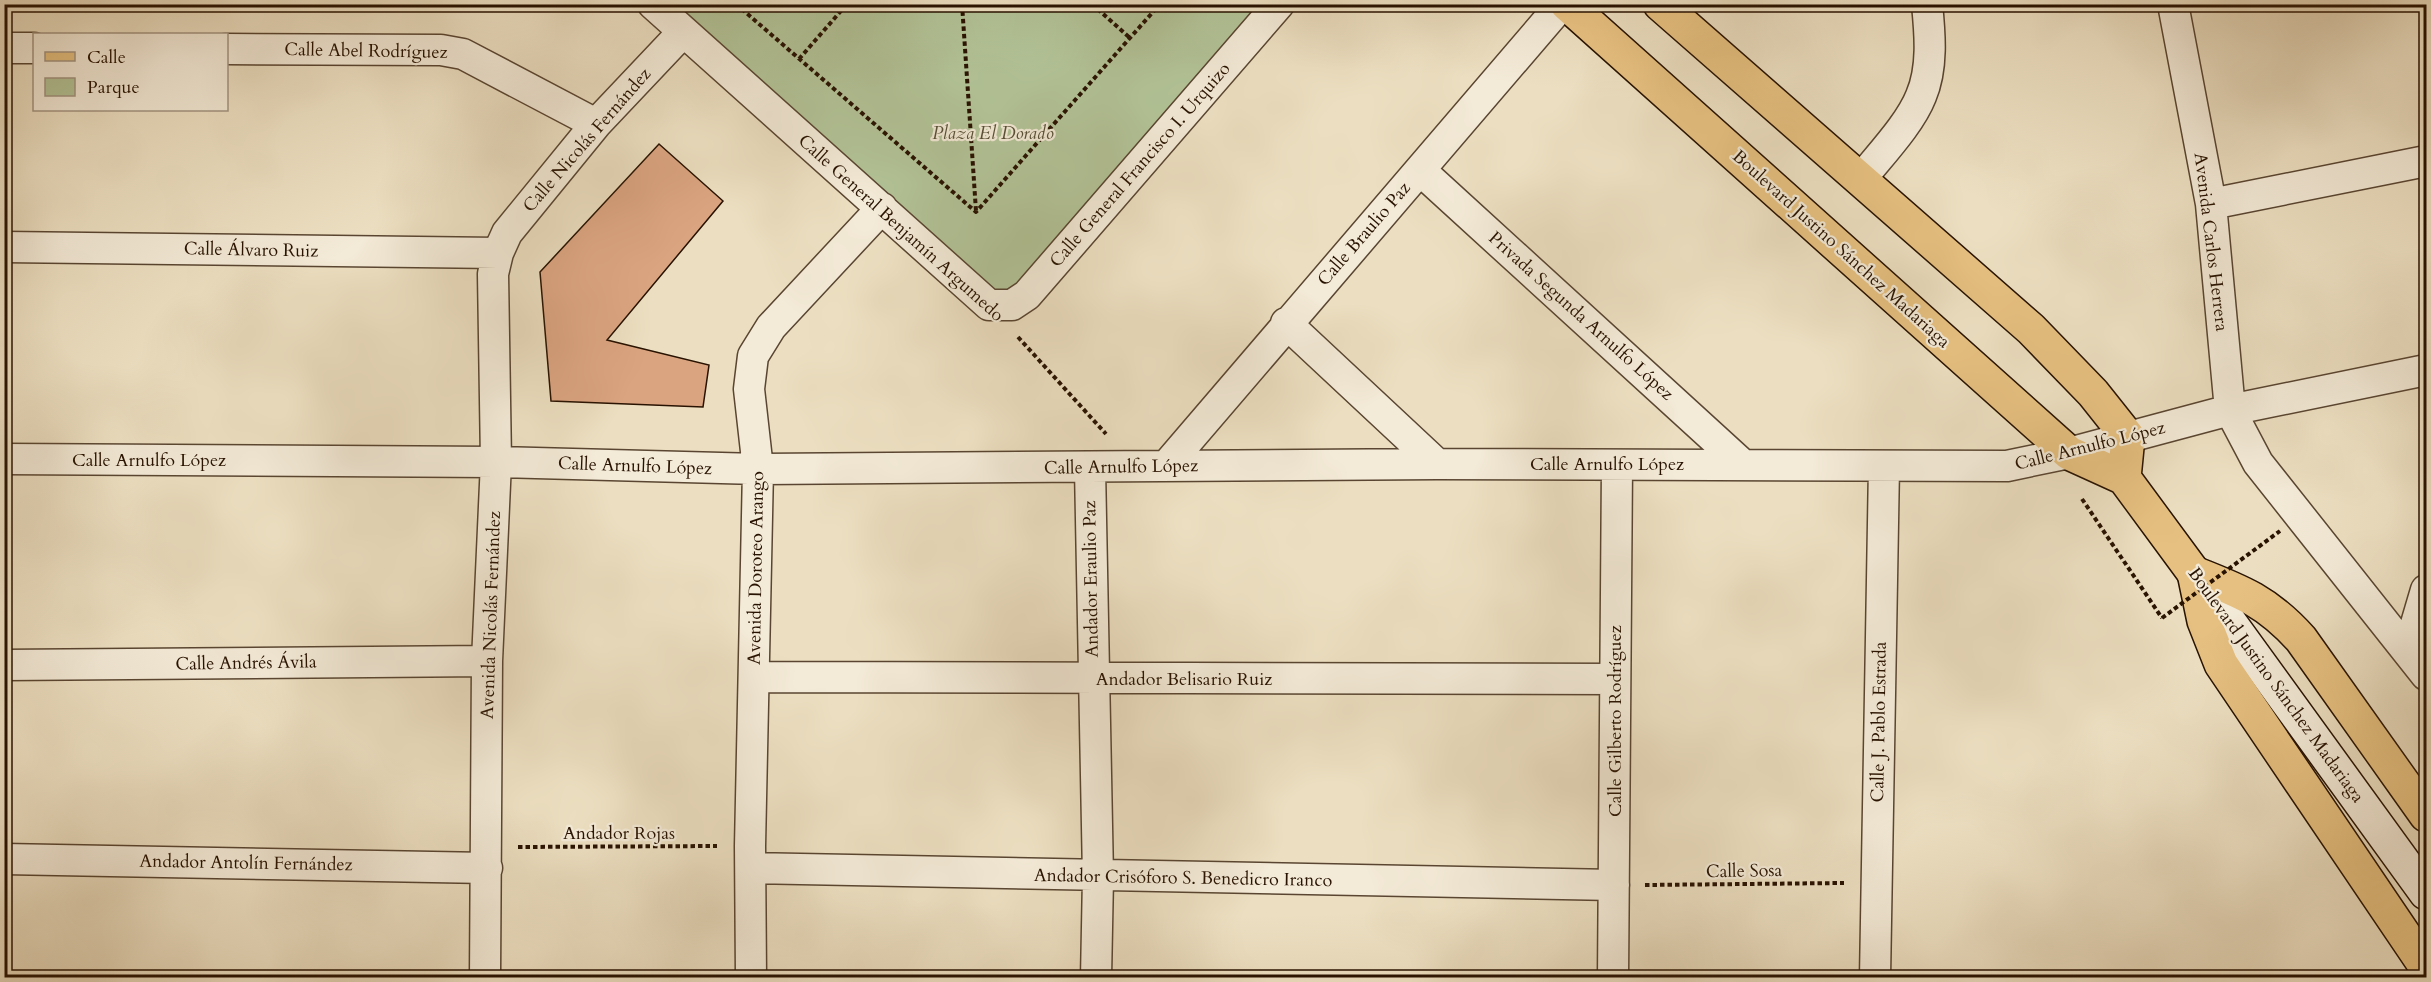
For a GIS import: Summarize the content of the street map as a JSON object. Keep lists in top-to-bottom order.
{
  "streets": {
    "main road": ["Boulevard Justino Sánchez Madariaga"],
    "street": [
      "Calle Abel Rodríguez",
      "Calle Nicolás Fernández",
      "Calle General Francisco I. Urquizo",
      "Calle General Benjamín Argumedo",
      "Calle Braulio Paz",
      "Avenida Carlos Herrera",
      "Calle Álvaro Ruiz",
      "Privada Segunda Arnulfo López",
      "Calle Arnulfo López",
      "Avenida Doroteo Arango",
      "Andador Eraulio Paz",
      "Avenida Nicolás Fernández",
      "Calle Andrés Ávila",
      "Andador Belisario Ruiz",
      "Calle Gilberto Rodríguez",
      "Calle J. Pablo Estrada",
      "Andador Antolín Fernández",
      "Andador Crisóforo S. Benedicro Iranco"
    ],
    "path": ["Andador Rojas", "Calle Sosa"]
  },
  "crossings": [
    ["Calle Abel Rodríguez", "Calle Nicolás Fernández"],
    ["Calle Nicolás Fernández", "Calle General Benjamín Argumedo"],
    ["Calle Nicolás Fernández", "Calle Álvaro Ruiz"],
    ["Calle Nicolás Fernández", "Avenida Nicolás Fernández"],
    ["Calle General Francisco I. Urquizo", "Calle General Benjamín Argumedo"],
    ["Calle General Benjamín Argumedo", "Calle Arnulfo López"],
    ["Calle General Benjamín Argumedo", "Avenida Doroteo Arango"],
    ["Calle Braulio Paz", "Privada Segunda Arnulfo López"],
    ["Calle Braulio Paz", "Calle Arnulfo López"],
    ["Avenida Carlos Herrera", "Calle Arnulfo López"],
    ["Boulevard Justino Sánchez Madariaga", "Calle Arnulfo López"],
    ["Calle Álvaro Ruiz", "Avenida Nicolás Fernández"],
    ["Privada Segunda Arnulfo López", "Calle Arnulfo López"],
    ["Calle Arnulfo López", "Avenida Doroteo Arango"],
    ["Calle Arnulfo López", "Andador Eraulio Paz"],
    ["Calle Arnulfo López", "Avenida Nicolás Fernández"],
    ["Calle Arnulfo López", "Calle Gilberto Rodríguez"],
    ["Calle Arnulfo López", "Calle J. Pablo Estrada"],
    ["Avenida Doroteo Arango", "Andador Belisario Ruiz"],
    ["Avenida Doroteo Arango", "Andador Rojas"],
    ["Avenida Doroteo Arango", "Andador Crisóforo S. Benedicro Iranco"],
    ["Andador Eraulio Paz", "Andador Belisario Ruiz"],
    ["Andador Eraulio Paz", "Andador Crisóforo S. Benedicro Iranco"],
    ["Avenida Nicolás Fernández", "Calle Andrés Ávila"],
    ["Avenida Nicolás Fernández", "Andador Rojas"],
    ["Avenida Nicolás Fernández", "Andador Antolín Fernández"],
    ["Andador Belisario Ruiz", "Calle Gilberto Rodríguez"],
    ["Calle Gilberto Rodríguez", "Calle Sosa"],
    ["Calle Gilberto Rodríguez", "Andador Crisóforo S. Benedicro Iranco"],
    ["Calle J. Pablo Estrada", "Calle Sosa"],
    ["Andador Rojas", "Andador Antolín Fernández"],
    ["Andador Rojas", "Andador Crisóforo S. Benedicro Iranco"],
    ["Calle Sosa", "Andador Crisóforo S. Benedicro Iranco"]
  ],
  "parks": ["Plaza El Dorado"],
  "legend": ["Calle", "Parque"]
}
